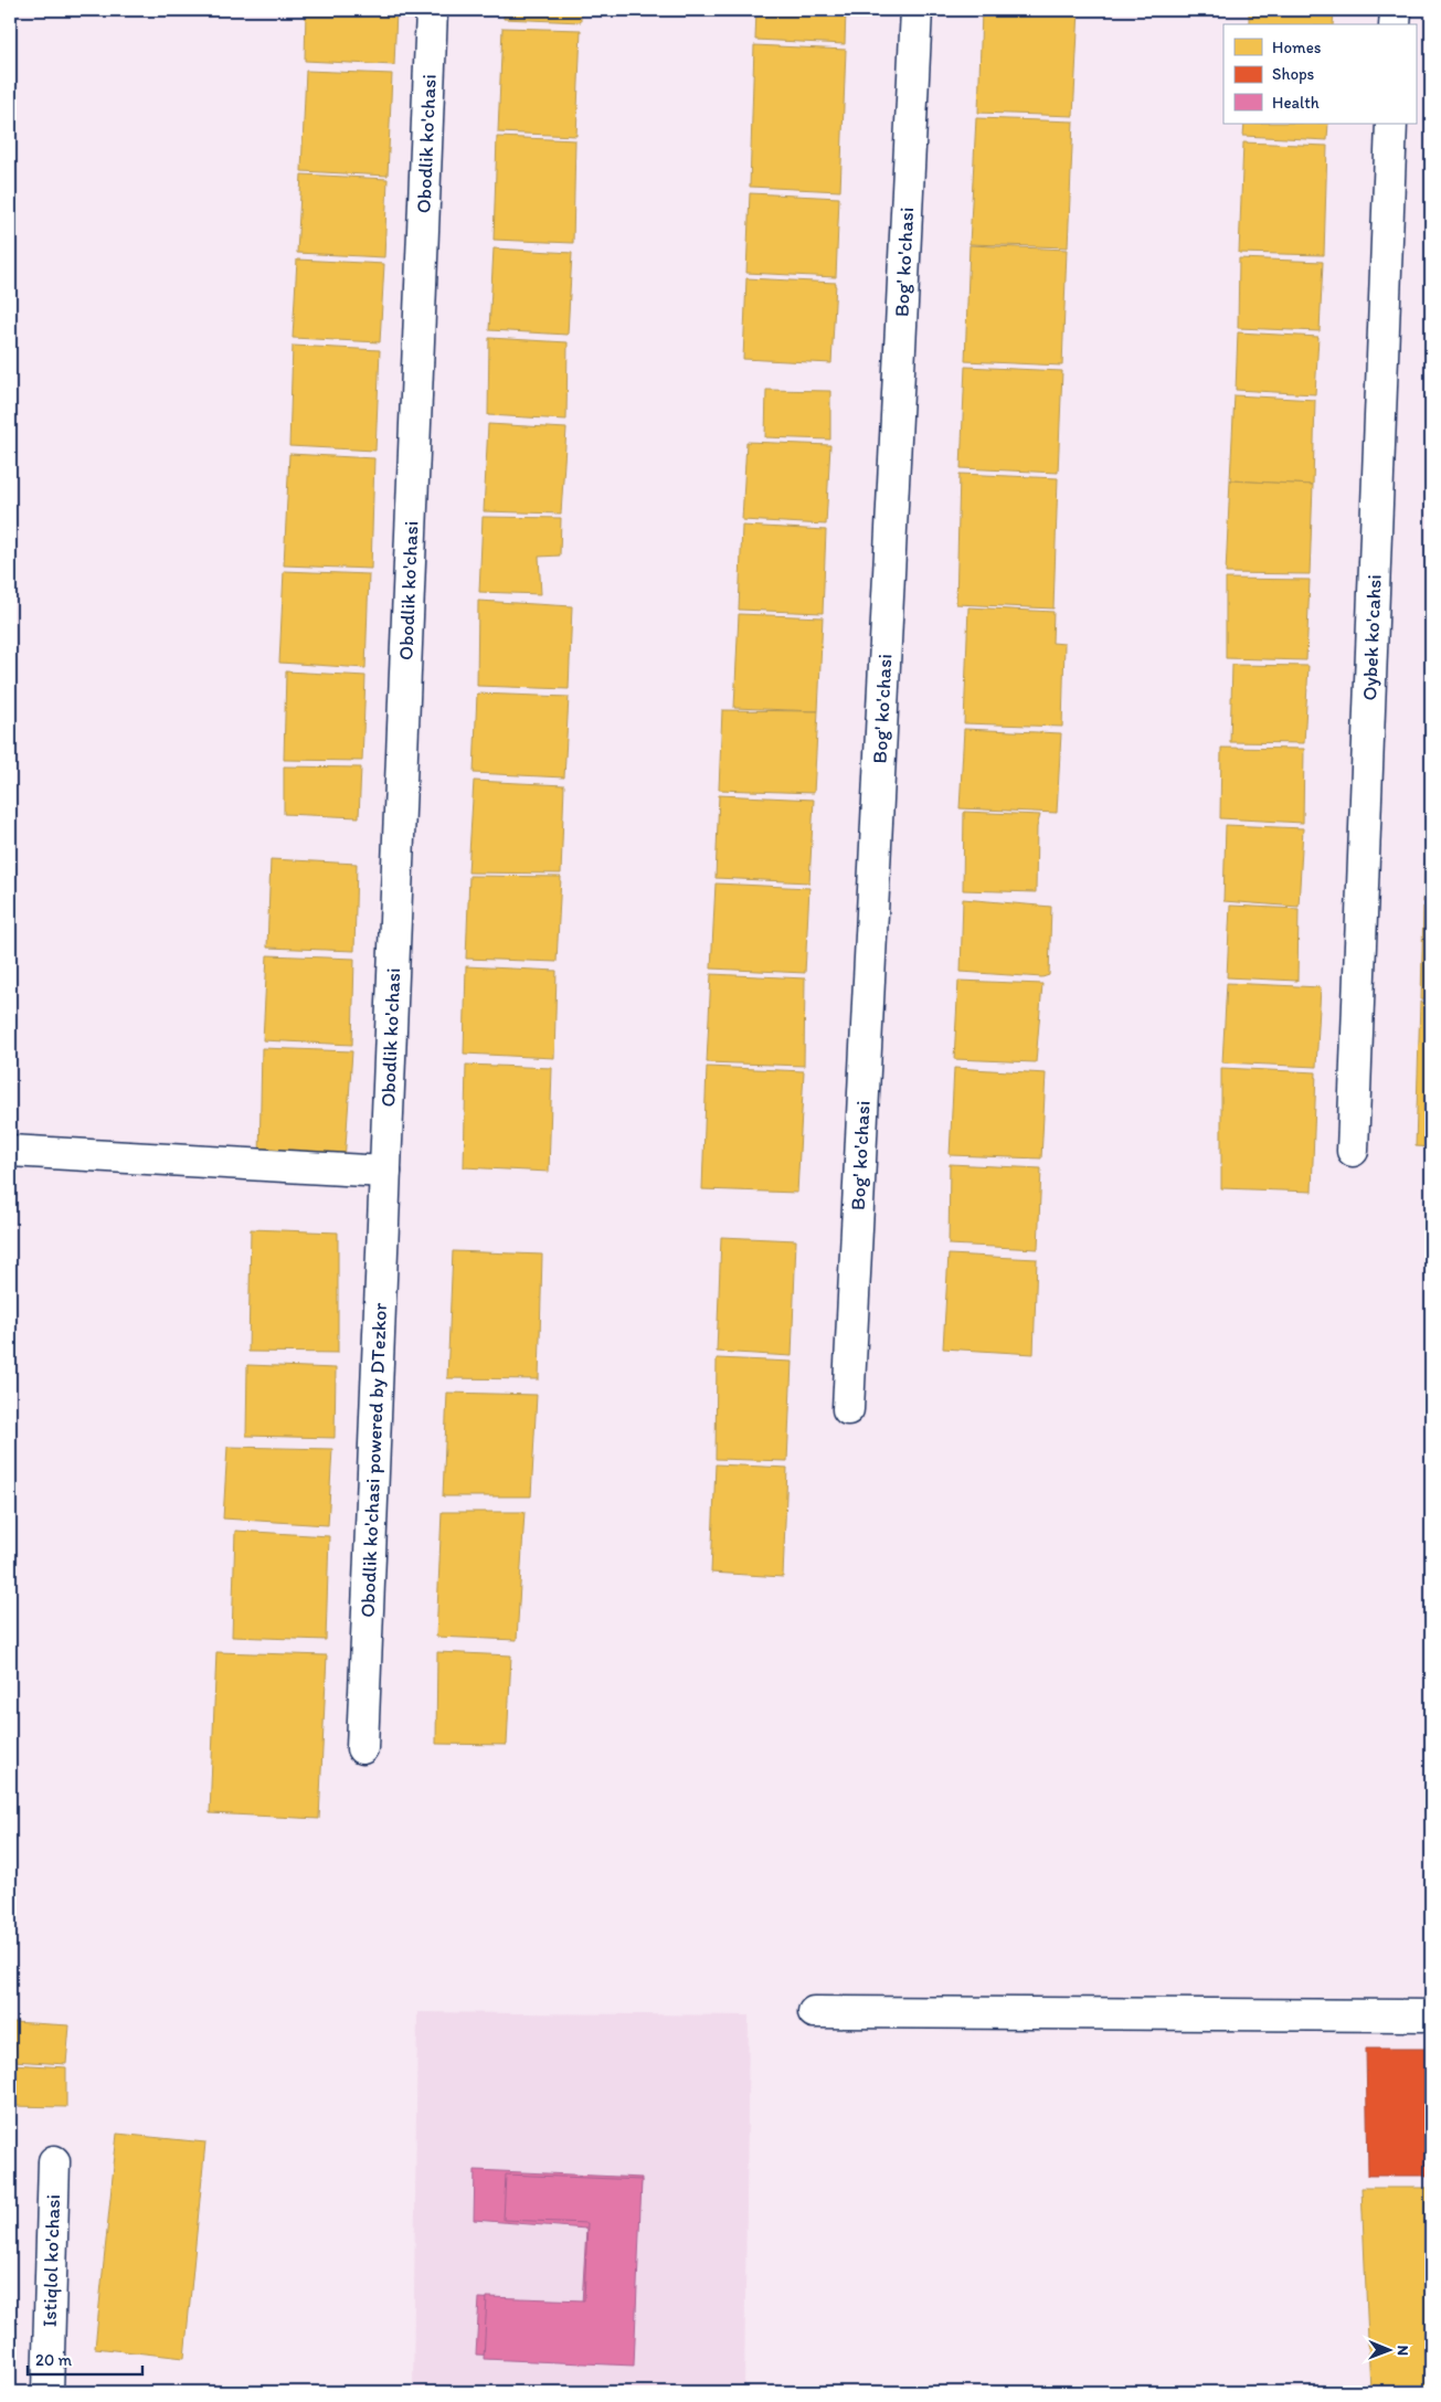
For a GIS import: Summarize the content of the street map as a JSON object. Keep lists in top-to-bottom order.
{
  "streets": {
    "street": [
      "Obodlik ko'chasi",
      "Bog' ko'chasi",
      "Oybek ko'cahsi",
      "Obodlik ko'chasi powered by DTezkor",
      "Istiqlol ko'chasi"
    ]
  },
  "crossings": [
    ["Obodlik ko'chasi", "Obodlik ko'chasi powered by DTezkor"]
  ],
  "legend": ["Homes", "Shops", "Health"],
  "scale_bar": "20 m",
  "north": "right"
}
